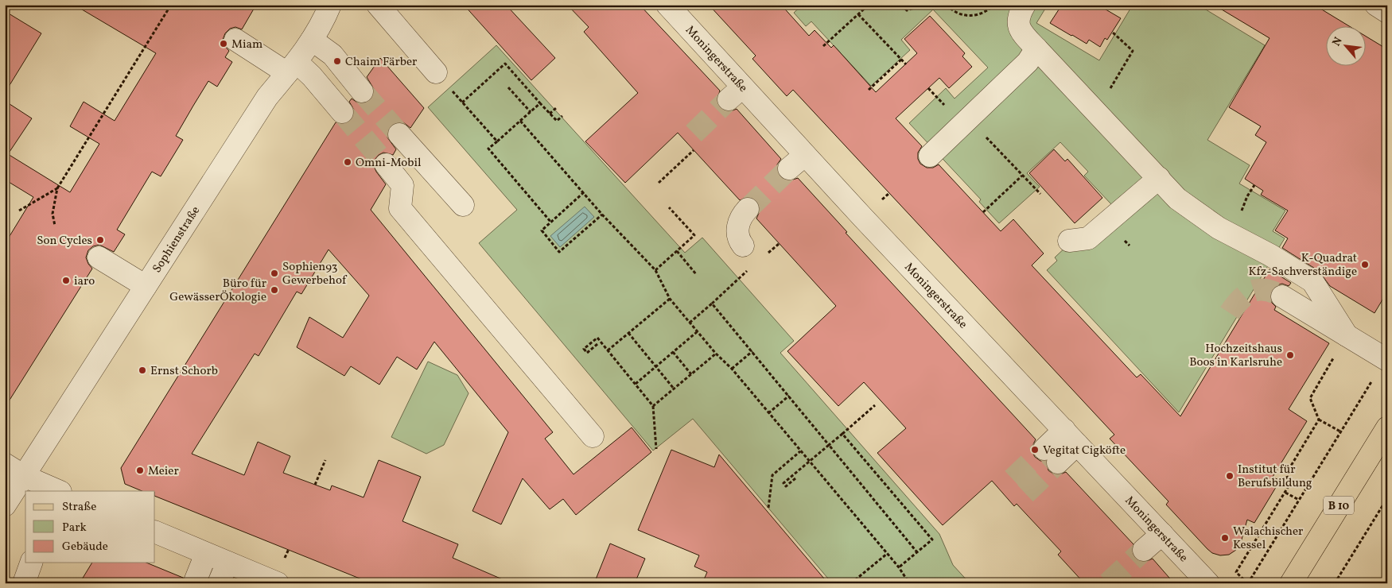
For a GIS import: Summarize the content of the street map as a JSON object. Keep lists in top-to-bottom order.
{
  "streets": {
    "main road": ["B 10"],
    "street": ["Moningerstraße", "Sophienstraße"]
  },
  "places": [
    "Miam",
    "Chaim Färber",
    "Omni-Mobil",
    "Son Cycles",
    "K-Quadrat Kfz-Sachverständige",
    "Sophien93 Gewerbehof",
    "iaro",
    "Büro für GewässerÖkologie",
    "Hochzeitshaus Boos in Karlsruhe",
    "Ernst Schorb",
    "Vegitat Cigköfte",
    "Meier",
    "Institut für Berufsbildung",
    "Walachischer Kessel"
  ],
  "legend": ["Straße", "Park", "Gebäude"],
  "north": "top left"
}
